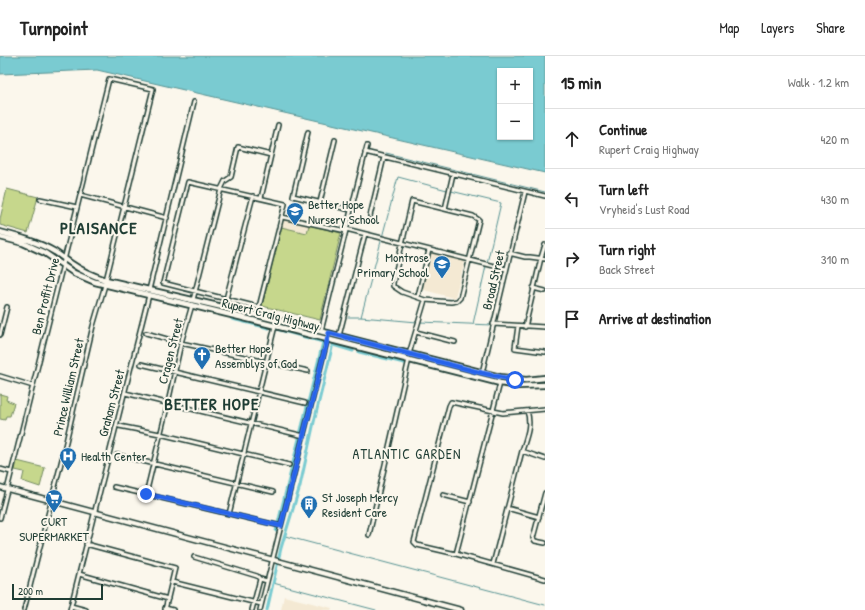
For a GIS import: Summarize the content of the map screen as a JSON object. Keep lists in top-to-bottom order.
{
  "streets": {
    "main road": ["Rupert Craig Highway"],
    "street": [
      "Broad Street",
      "Ben Proffit Drive",
      "Cragen Street",
      "Prince William Street",
      "Graham Street"
    ]
  },
  "crossings": [
    ["Broad Street", "Rupert Craig Highway"],
    ["Ben Proffit Drive", "Rupert Craig Highway"],
    ["Ben Proffit Drive", "Prince William Street"],
    ["Rupert Craig Highway", "Cragen Street"],
    ["Rupert Craig Highway", "Prince William Street"],
    ["Rupert Craig Highway", "Graham Street"]
  ],
  "districts": ["PLAISANCE", "BETTER HOPE", "ATLANTIC GARDEN"],
  "places": {
    "school or university": ["Better Hope Nursery School", "Montrose Primary School"],
    "church": ["Better Hope Assemblys of God"],
    "hospital": ["Health Center"],
    "supermarket": ["CURT SUPERMARKET"],
    "building": ["St Joseph Mercy Resident Care"]
  },
  "scale_bar": "200 m",
  "page": {
    "header": "Turnpoint",
    "nav": ["Map", "Layers", "Share"],
    "heading": ["15 min", "Walk · 1.2 km"],
    "map_buttons": ["+", "−"],
    "list": [
      ["Continue", "Rupert Craig Highway", "420 m"],
      ["Turn left", "Vryheid's Lust Road", "430 m"],
      ["Turn right", "Back Street", "310 m"],
      "Arrive at destination"
    ],
    "scale": "200 m"
  }
}
